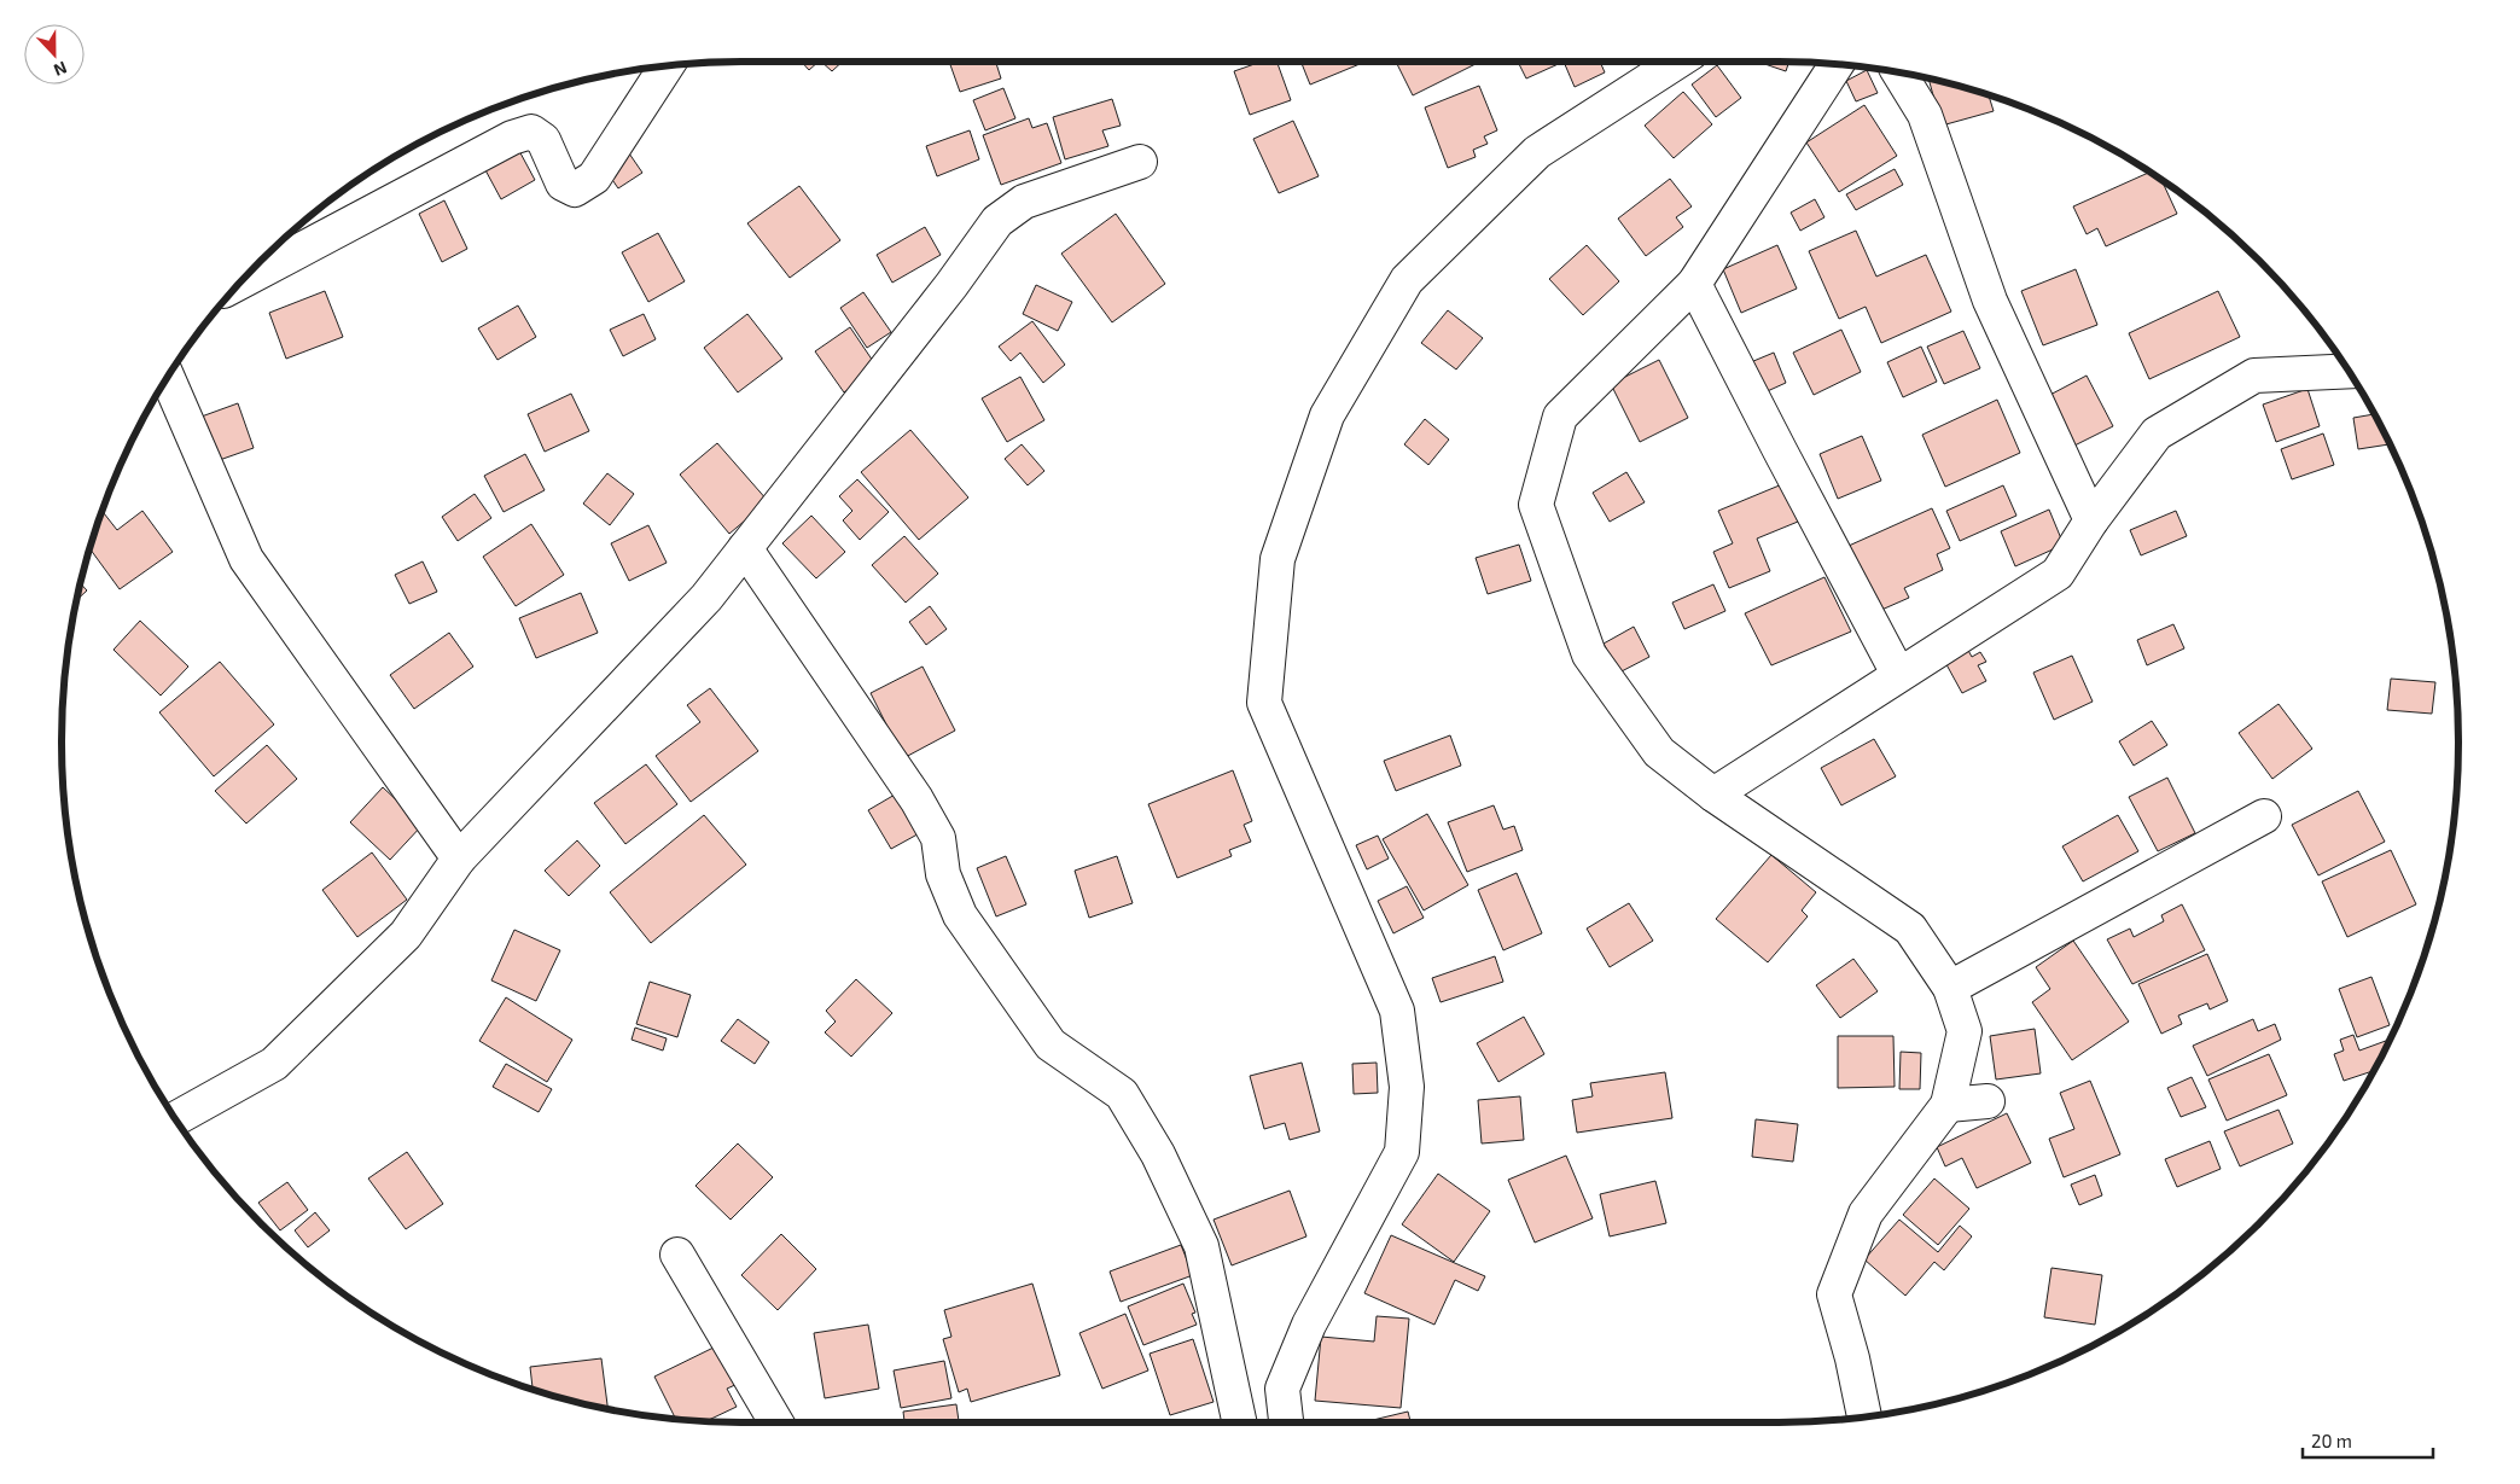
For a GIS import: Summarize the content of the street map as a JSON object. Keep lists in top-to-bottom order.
{
  "scale_bar": "20 m",
  "north": "bottom"
}
